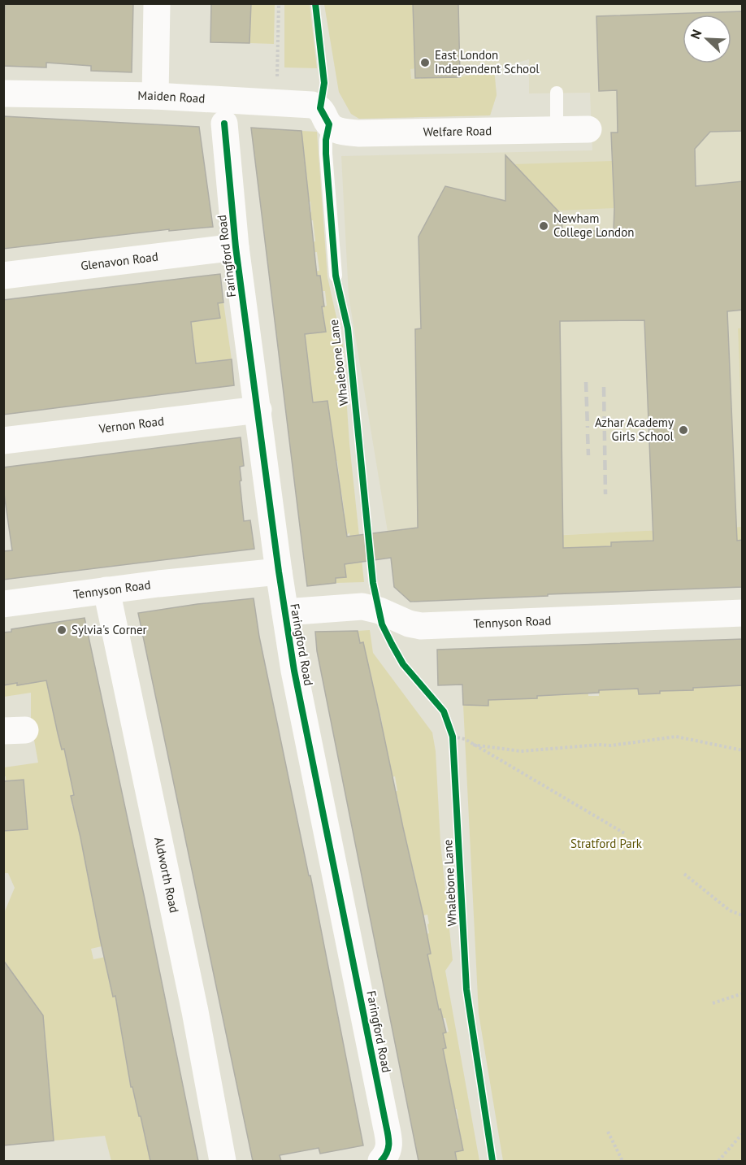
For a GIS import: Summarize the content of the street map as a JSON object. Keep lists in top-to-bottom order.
{
  "streets": {
    "street": [
      "Maiden Road",
      "Welfare Road",
      "Faringford Road",
      "Glenavon Road",
      "Vernon Road",
      "Tennyson Road",
      "Aldworth Road"
    ],
    "cycle path": ["Whalebone Lane"]
  },
  "crossings": [
    ["Maiden Road", "Welfare Road"],
    ["Faringford Road", "Glenavon Road"],
    ["Faringford Road", "Vernon Road"],
    ["Faringford Road", "Tennyson Road"],
    ["Tennyson Road", "Aldworth Road"]
  ],
  "parks": ["Stratford Park"],
  "places": [
    "East London Independent School",
    "Newham College London",
    "Azhar Academy Girls School",
    "Sylvia's Corner"
  ],
  "north": "top left"
}
